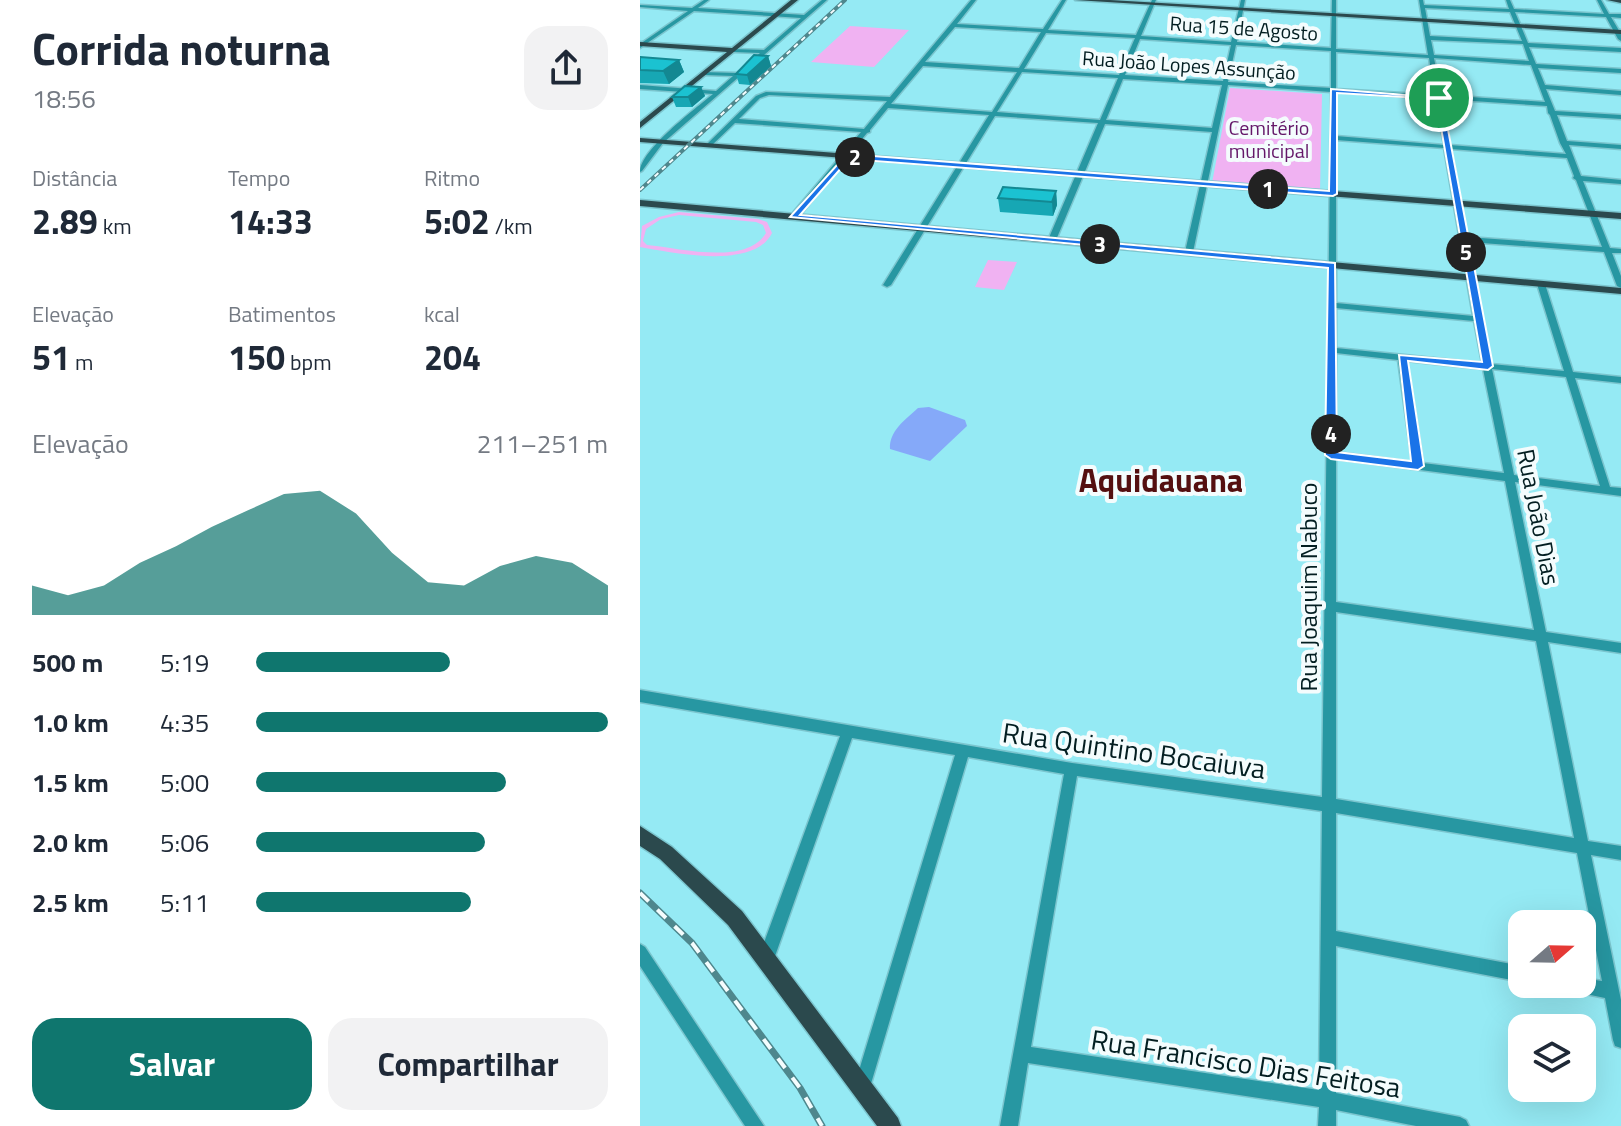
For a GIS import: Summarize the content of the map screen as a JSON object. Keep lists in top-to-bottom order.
{
  "streets": {
    "street": [
      "Rua 15 de Agosto",
      "Rua João Lopes Assunção",
      "Rua João Dias",
      "Rua Joaquim Nabuco",
      "Rua Quintino Bocaiuva",
      "Rua Francisco Dias Feitosa"
    ]
  },
  "crossings": [
    ["Rua 15 de Agosto", "Rua João Dias"],
    ["Rua 15 de Agosto", "Rua Joaquim Nabuco"],
    ["Rua João Lopes Assunção", "Rua João Dias"],
    ["Rua João Lopes Assunção", "Rua Joaquim Nabuco"],
    ["Rua João Dias", "Rua Quintino Bocaiuva"],
    ["Rua Joaquim Nabuco", "Rua Quintino Bocaiuva"],
    ["Rua Joaquim Nabuco", "Rua Francisco Dias Feitosa"]
  ],
  "districts": ["Aquidauana"],
  "parks": ["Cemitério municipal"],
  "north": "right",
  "page": {
    "heading": ["Corrida noturna", "18:56"],
    "stats": [
      ["Distância", "2.89 km"],
      ["Tempo", "14:33"],
      ["Ritmo", "5:02 /km"],
      ["Elevação", "51 m"],
      ["Batimentos", "150 bpm"],
      ["kcal", "204"]
    ],
    "pins": [
      "2",
      "1",
      "3",
      "5",
      "4"
    ],
    "chart": ["Elevação", "211–251 m"],
    "list": [
      {
        "name": "500 m",
        "note": "5:19"
      },
      {
        "name": "1.0 km",
        "note": "4:35"
      },
      {
        "name": "1.5 km",
        "note": "5:00"
      },
      {
        "name": "2.0 km",
        "note": "5:06"
      },
      {
        "name": "2.5 km",
        "note": "5:11"
      }
    ],
    "buttons": ["Salvar", "Compartilhar"]
  }
}
